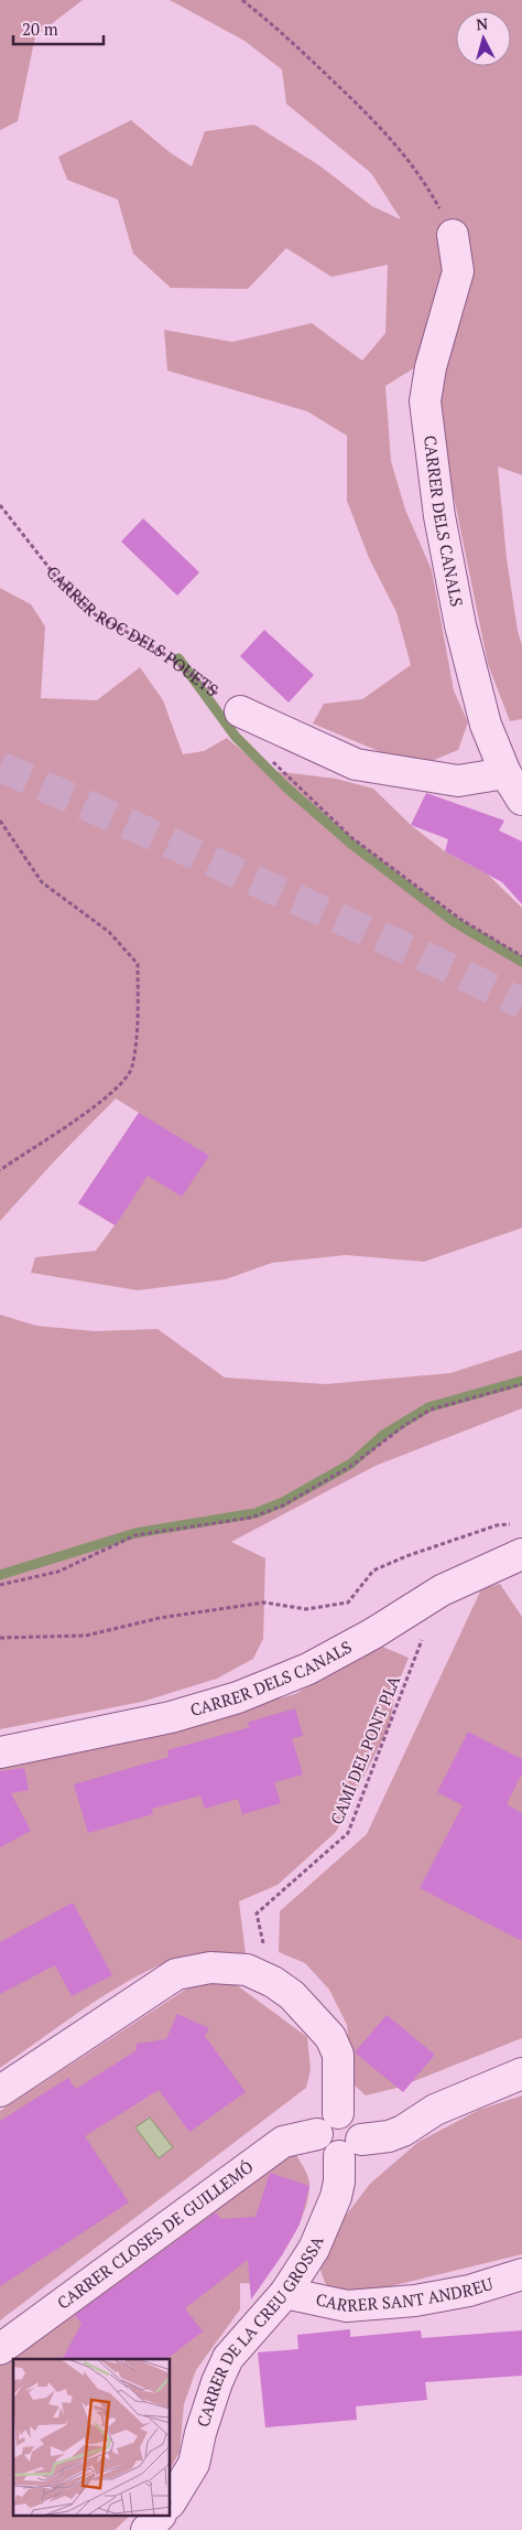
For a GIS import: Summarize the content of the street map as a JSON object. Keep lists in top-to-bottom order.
{
  "streets": {
    "street": [
      "CARRER DELS CANALS",
      "CARRER CLOSES DE GUILLEMÓ",
      "CARRER SANT ANDREU",
      "CARRER DE LA CREU GROSSA"
    ],
    "path": ["CARRER ROC DELS POUETS", "CAMÍ DEL PONT PLA"]
  },
  "crossings": [
    ["CARRER CLOSES DE GUILLEMÓ", "CARRER DE LA CREU GROSSA"],
    ["CARRER SANT ANDREU", "CARRER DE LA CREU GROSSA"]
  ],
  "scale_bar": "20 m",
  "north": "top"
}
